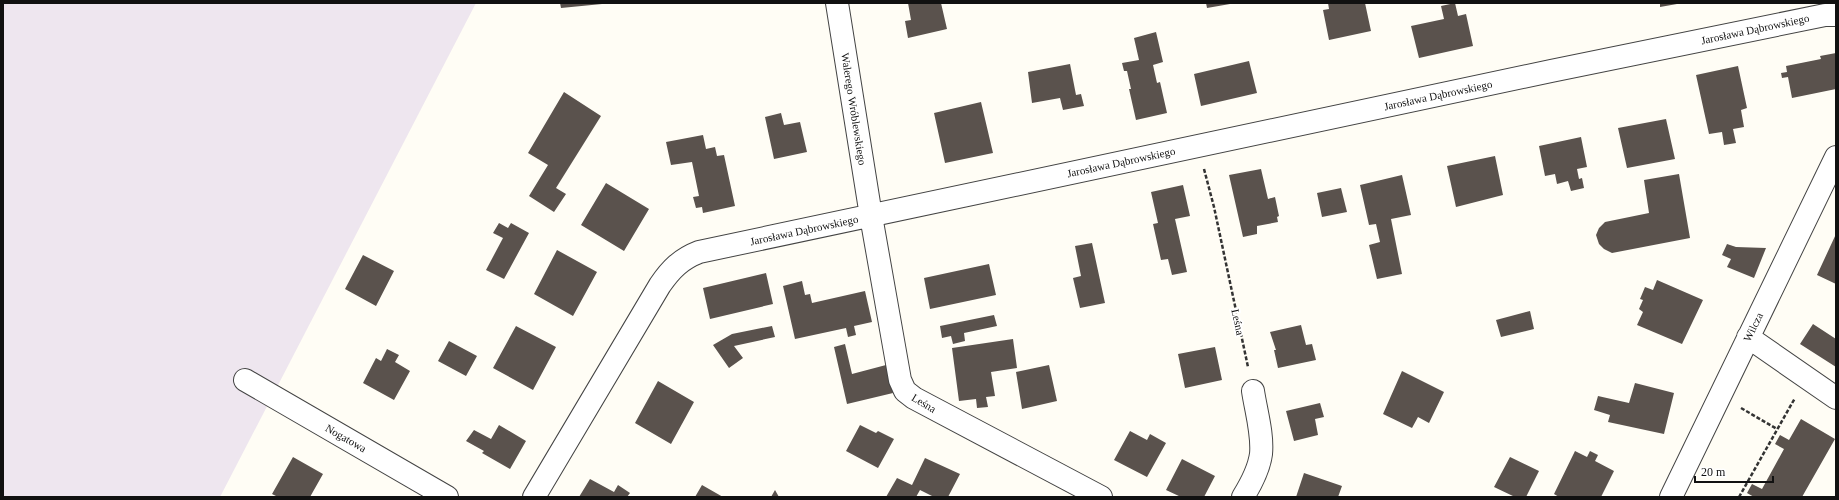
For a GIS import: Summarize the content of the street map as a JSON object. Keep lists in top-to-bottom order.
{
  "streets": {
    "street": [
      "Jarosława Dąbrowskiego",
      "Walerego Wróblewskiego",
      "Leśna",
      "Wilcza",
      "Nogatowa"
    ]
  },
  "crossings": [
    ["Jarosława Dąbrowskiego", "Walerego Wróblewskiego"],
    ["Jarosława Dąbrowskiego", "Leśna"],
    ["Walerego Wróblewskiego", "Leśna"]
  ],
  "scale_bar": "20 m"
}
